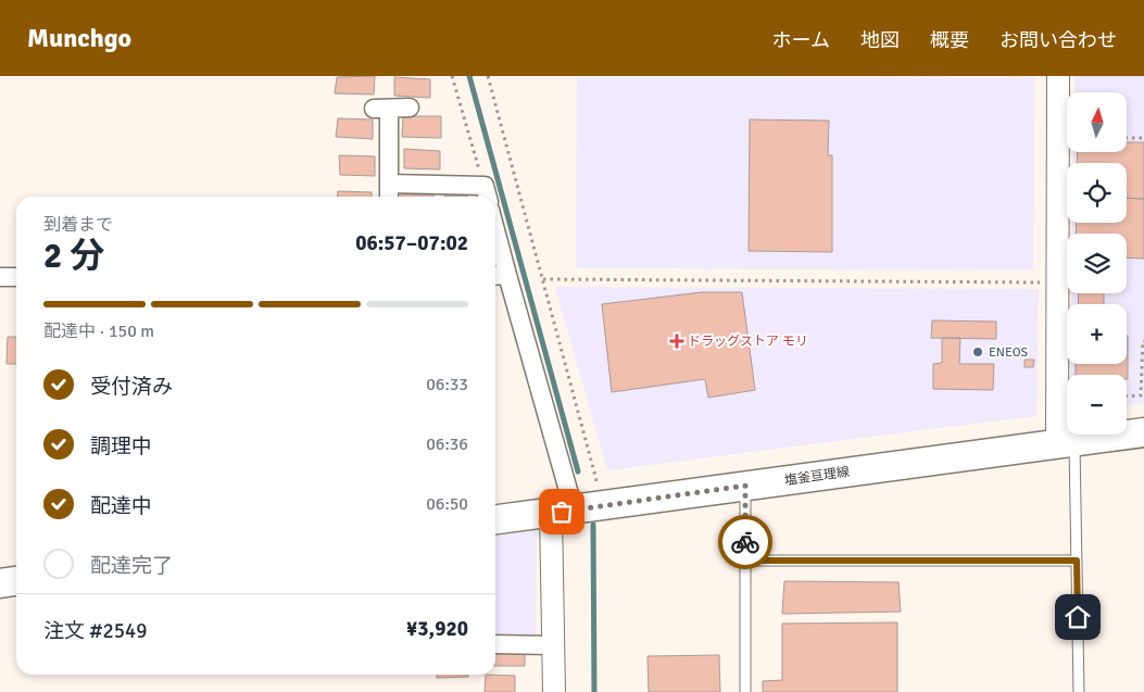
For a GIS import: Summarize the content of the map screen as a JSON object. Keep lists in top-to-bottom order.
{
  "streets": {
    "main road": ["塩釜亘理線"]
  },
  "places": {
    "health": ["ドラッグストア モリ"],
    "other": ["ENEOS"]
  },
  "north": "top",
  "page": {
    "header": "Munchgo",
    "nav": [
      "ホーム",
      "地図",
      "概要",
      "お問い合わせ"
    ],
    "map_buttons": ["+", "−"],
    "heading": ["2 分", "到着まで", "06:57–07:02"],
    "panel": ["注文 #2549", "¥3,920"],
    "bar": "配達中 · 150 m",
    "list": [
      ["受付済み", "06:33"],
      ["調理中", "06:36"],
      ["配達中", "06:50"],
      "配達完了"
    ]
  }
}
